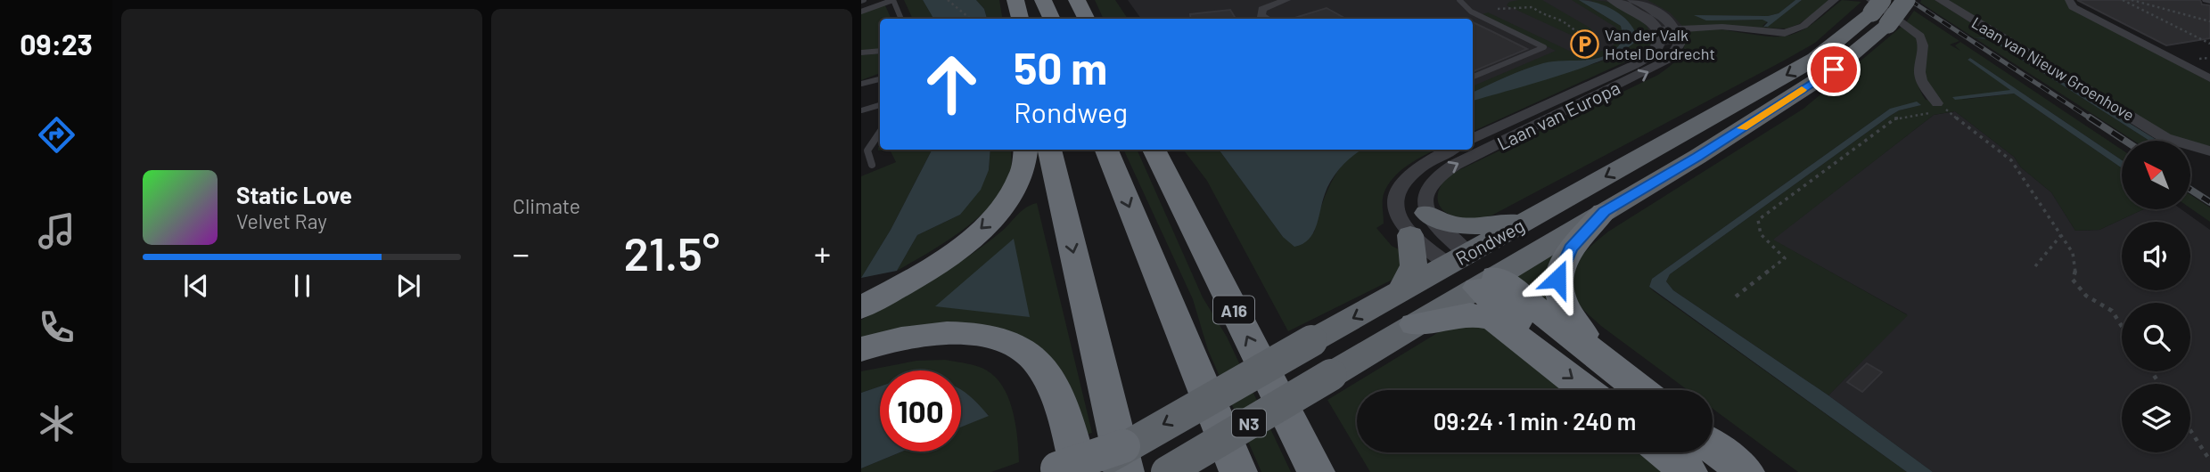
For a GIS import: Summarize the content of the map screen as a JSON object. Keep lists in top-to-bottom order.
{
  "streets": {
    "highway": ["Rondweg", "A16", "N3"],
    "street": ["Laan van Nieuw Groenhove", "Laan van Europa"]
  },
  "crossings": [
    ["Laan van Europa", "N3"],
    ["Rondweg", "N3"]
  ],
  "places": {
    "parking": ["Van der Valk Hotel Dordrecht"]
  },
  "north": "top left",
  "page": {
    "tabs": "09:23",
    "tile": "Climate",
    "turn": ["50 m", "Rondweg"],
    "song": ["Static Love", "Velvet Ray"],
    "heat": ["−", "21.5°", "+"],
    "limit": "100",
    "trip": "09:24 · 1 min · 240 m"
  }
}
